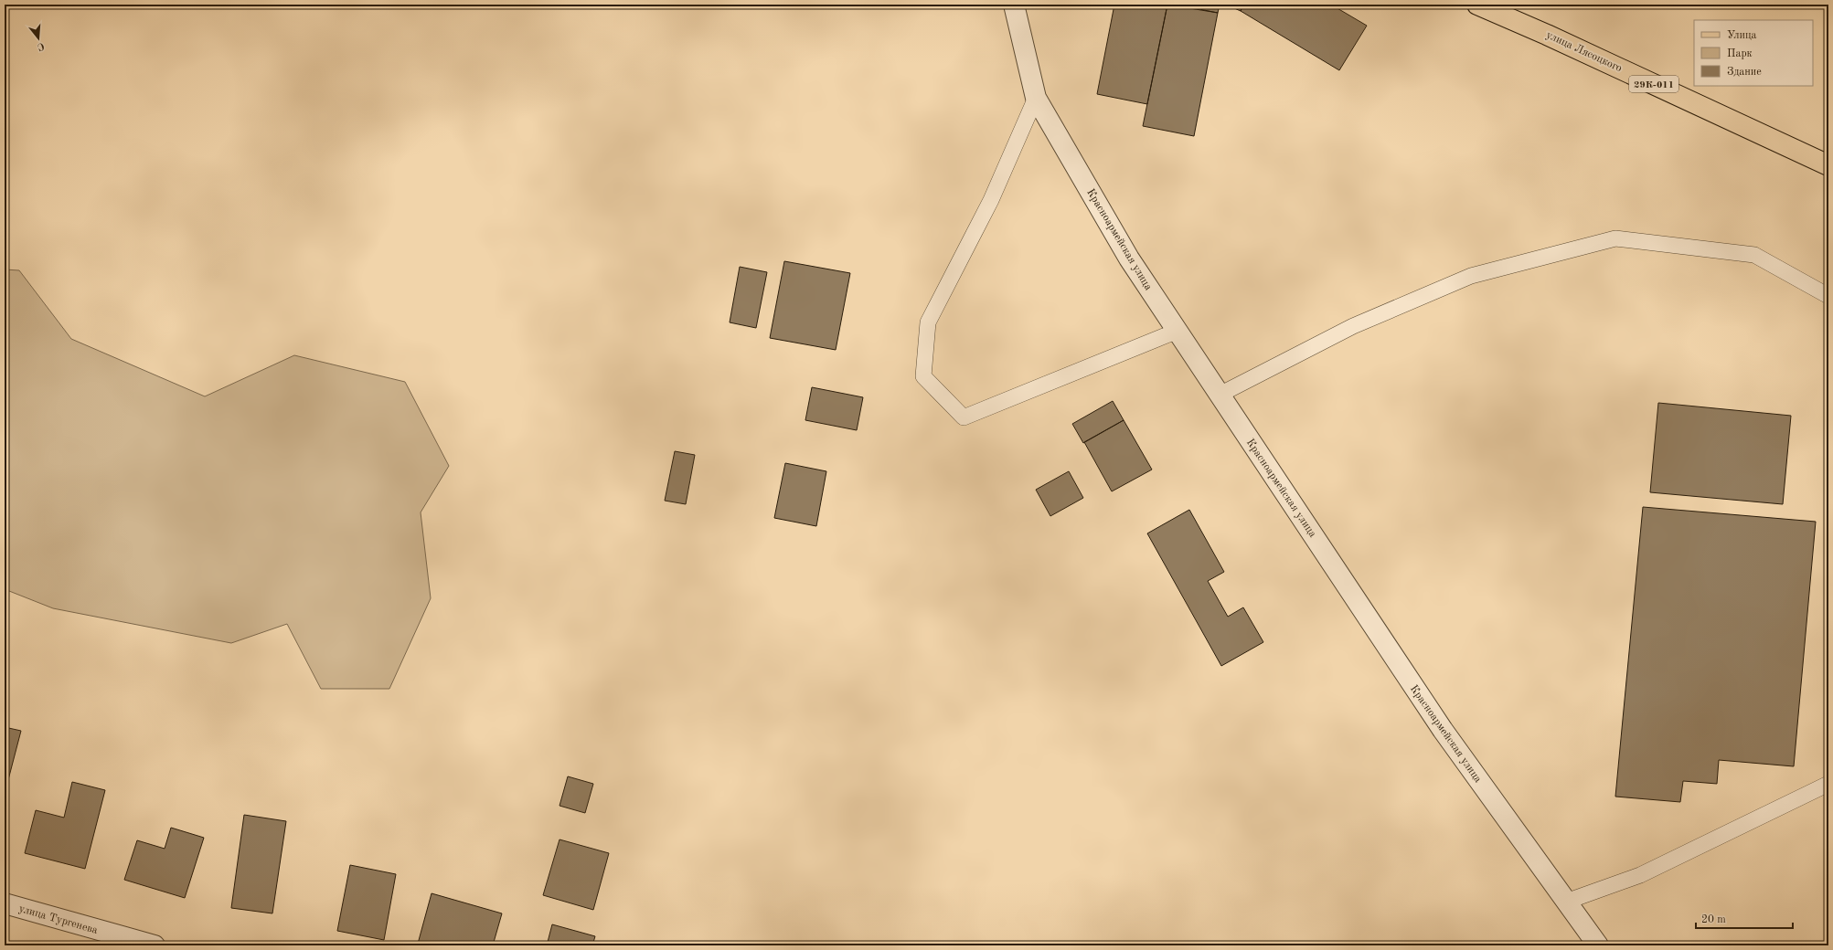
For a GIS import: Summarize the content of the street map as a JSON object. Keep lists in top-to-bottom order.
{
  "streets": {
    "main road": ["улица Лясоцкого", "29К-011"],
    "street": ["Красноармейская улица", "улица Тургенева"]
  },
  "legend": ["Улица", "Парк", "Здание"],
  "scale_bar": "20 m",
  "north": "bottom"
}
